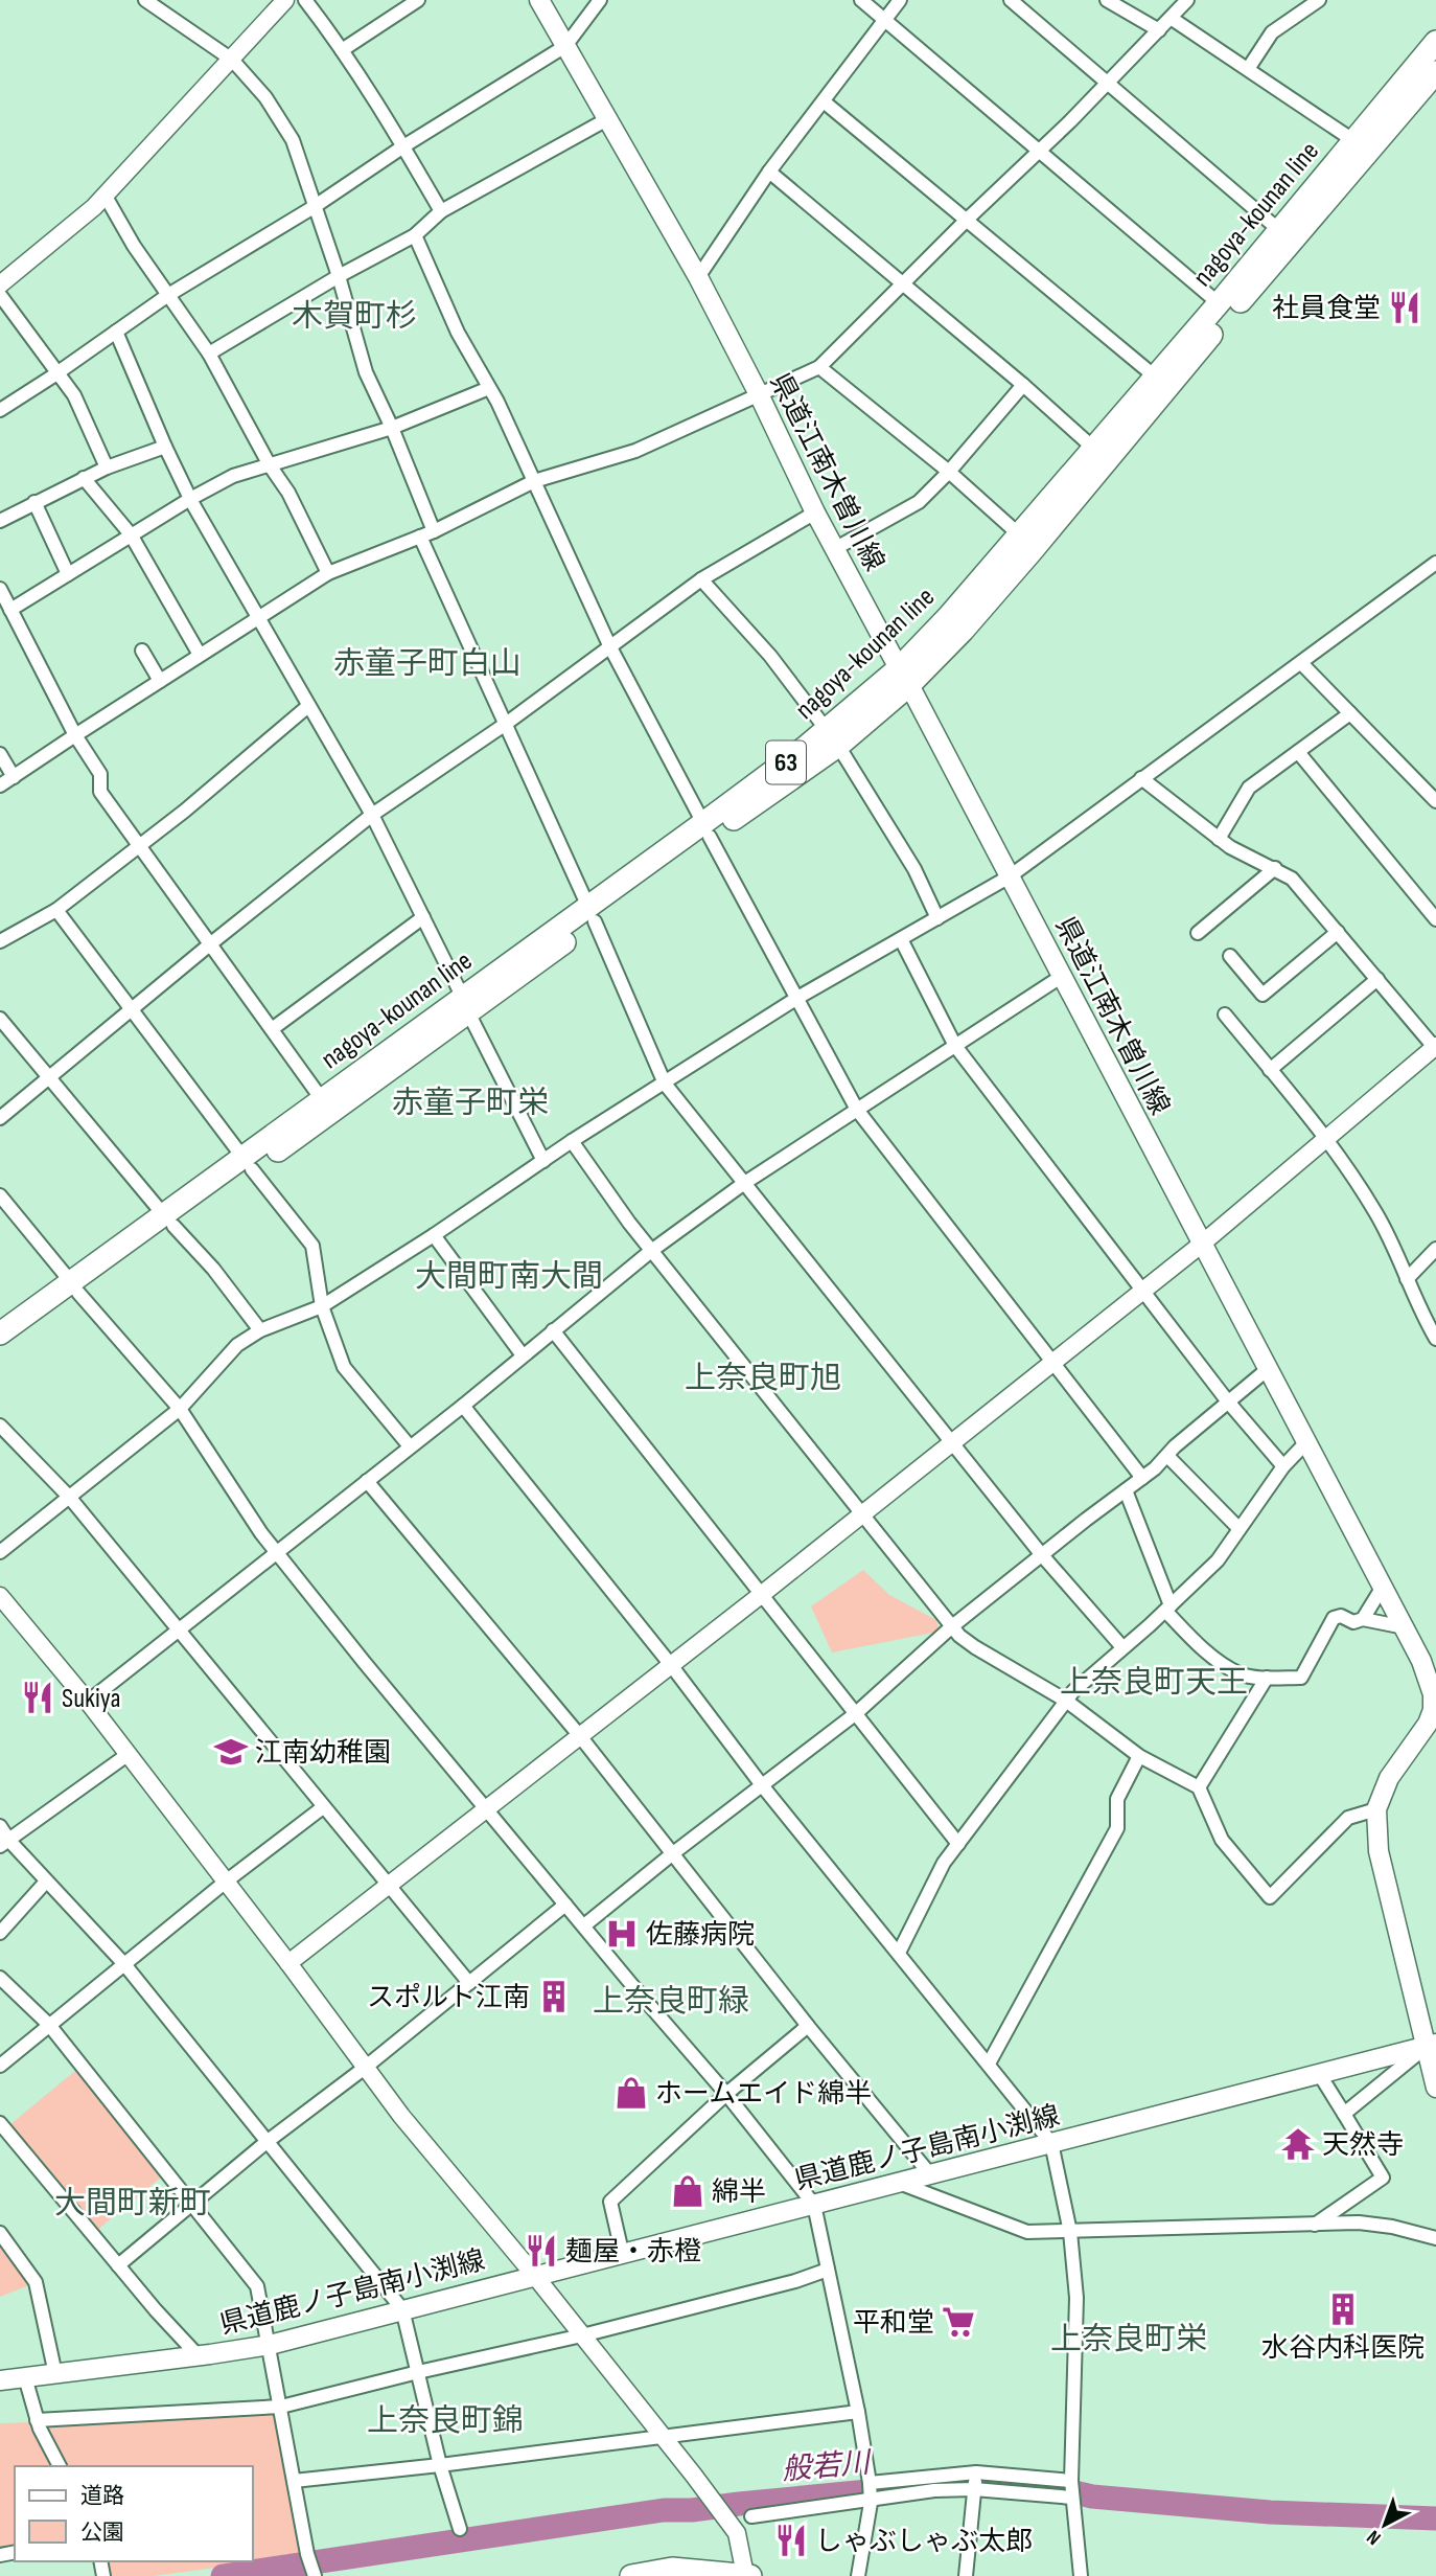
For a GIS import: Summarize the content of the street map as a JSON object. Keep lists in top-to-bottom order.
{
  "streets": {
    "main road": [
      "nagoya-kounan line",
      "県道江南木曽川線",
      "63",
      "県道鹿ノ子島南小渕線"
    ]
  },
  "crossings": [
    ["nagoya-kounan line", "県道江南木曽川線"],
    ["県道江南木曽川線", "県道鹿ノ子島南小渕線"]
  ],
  "districts": [
    "木賀町杉",
    "赤童子町白山",
    "赤童子町栄",
    "大間町南大間",
    "上奈良町旭",
    "上奈良町天王",
    "上奈良町緑",
    "大間町新町",
    "上奈良町栄",
    "上奈良町錦"
  ],
  "water": ["般若川"],
  "places": {
    "restaurant": [
      "社員食堂",
      "Sukiya",
      "麺屋・赤橙",
      "しゃぶしゃぶ太郎"
    ],
    "school or university": ["江南幼稚園"],
    "hospital": ["佐藤病院"],
    "building": ["スポルト江南", "水谷内科医院"],
    "shop": ["ホームエイド綿半", "綿半"],
    "temple": ["天然寺"],
    "supermarket": ["平和堂"]
  },
  "legend": ["道路", "公園"],
  "north": "bottom left"
}
